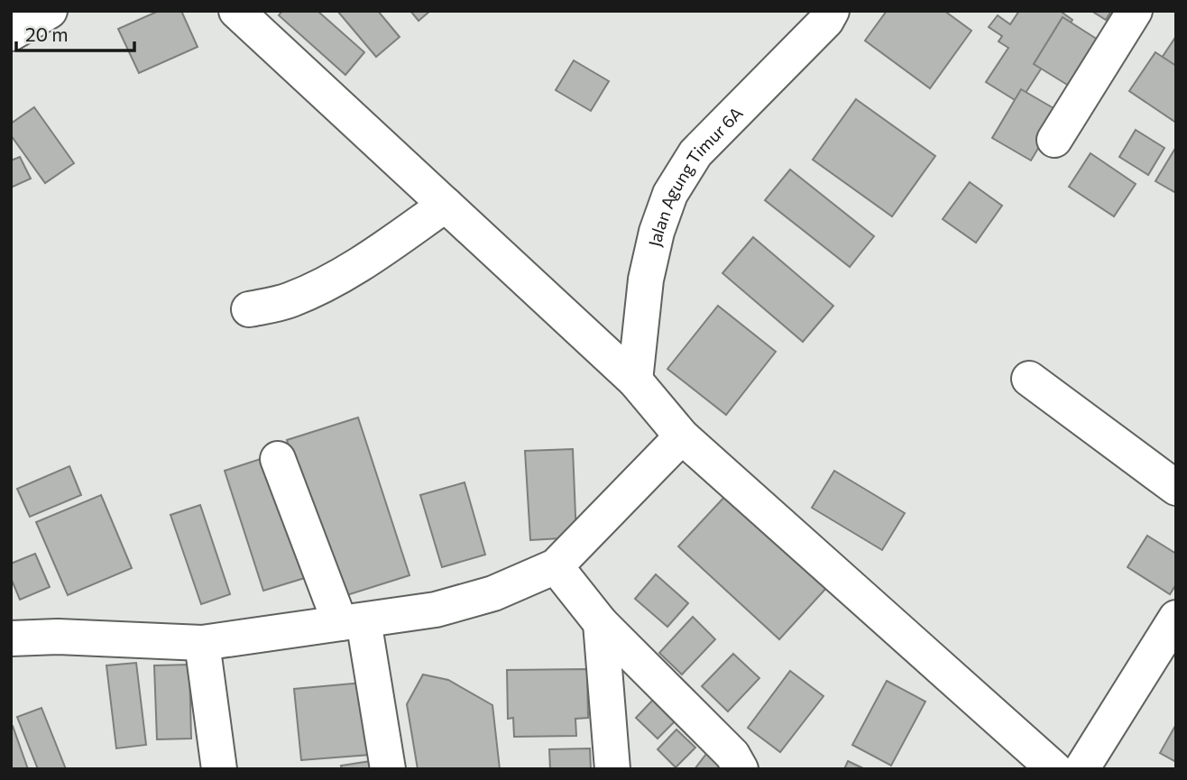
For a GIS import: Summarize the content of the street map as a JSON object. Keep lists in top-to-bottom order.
{
  "streets": {
    "street": ["Jalan Agung Timur 6A"]
  },
  "scale_bar": "20 m"
}
